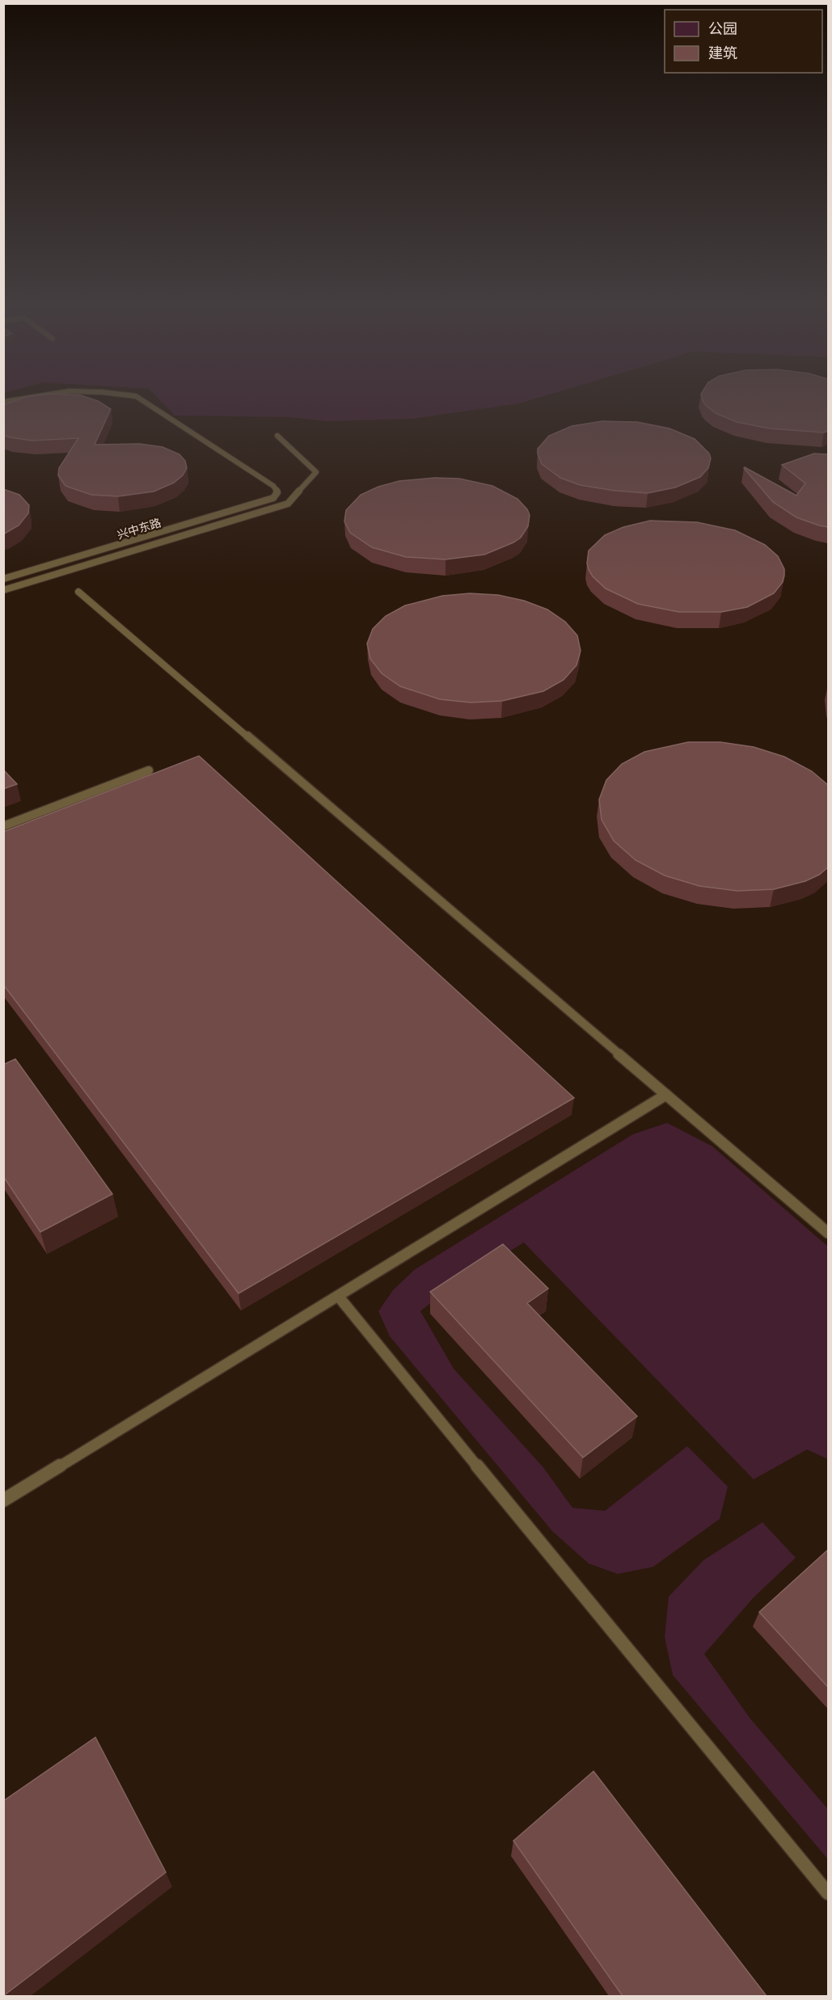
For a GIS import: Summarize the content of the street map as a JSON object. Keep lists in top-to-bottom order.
{
  "streets": {
    "lane": ["兴中东路"]
  },
  "legend": ["公园", "建筑"]
}
